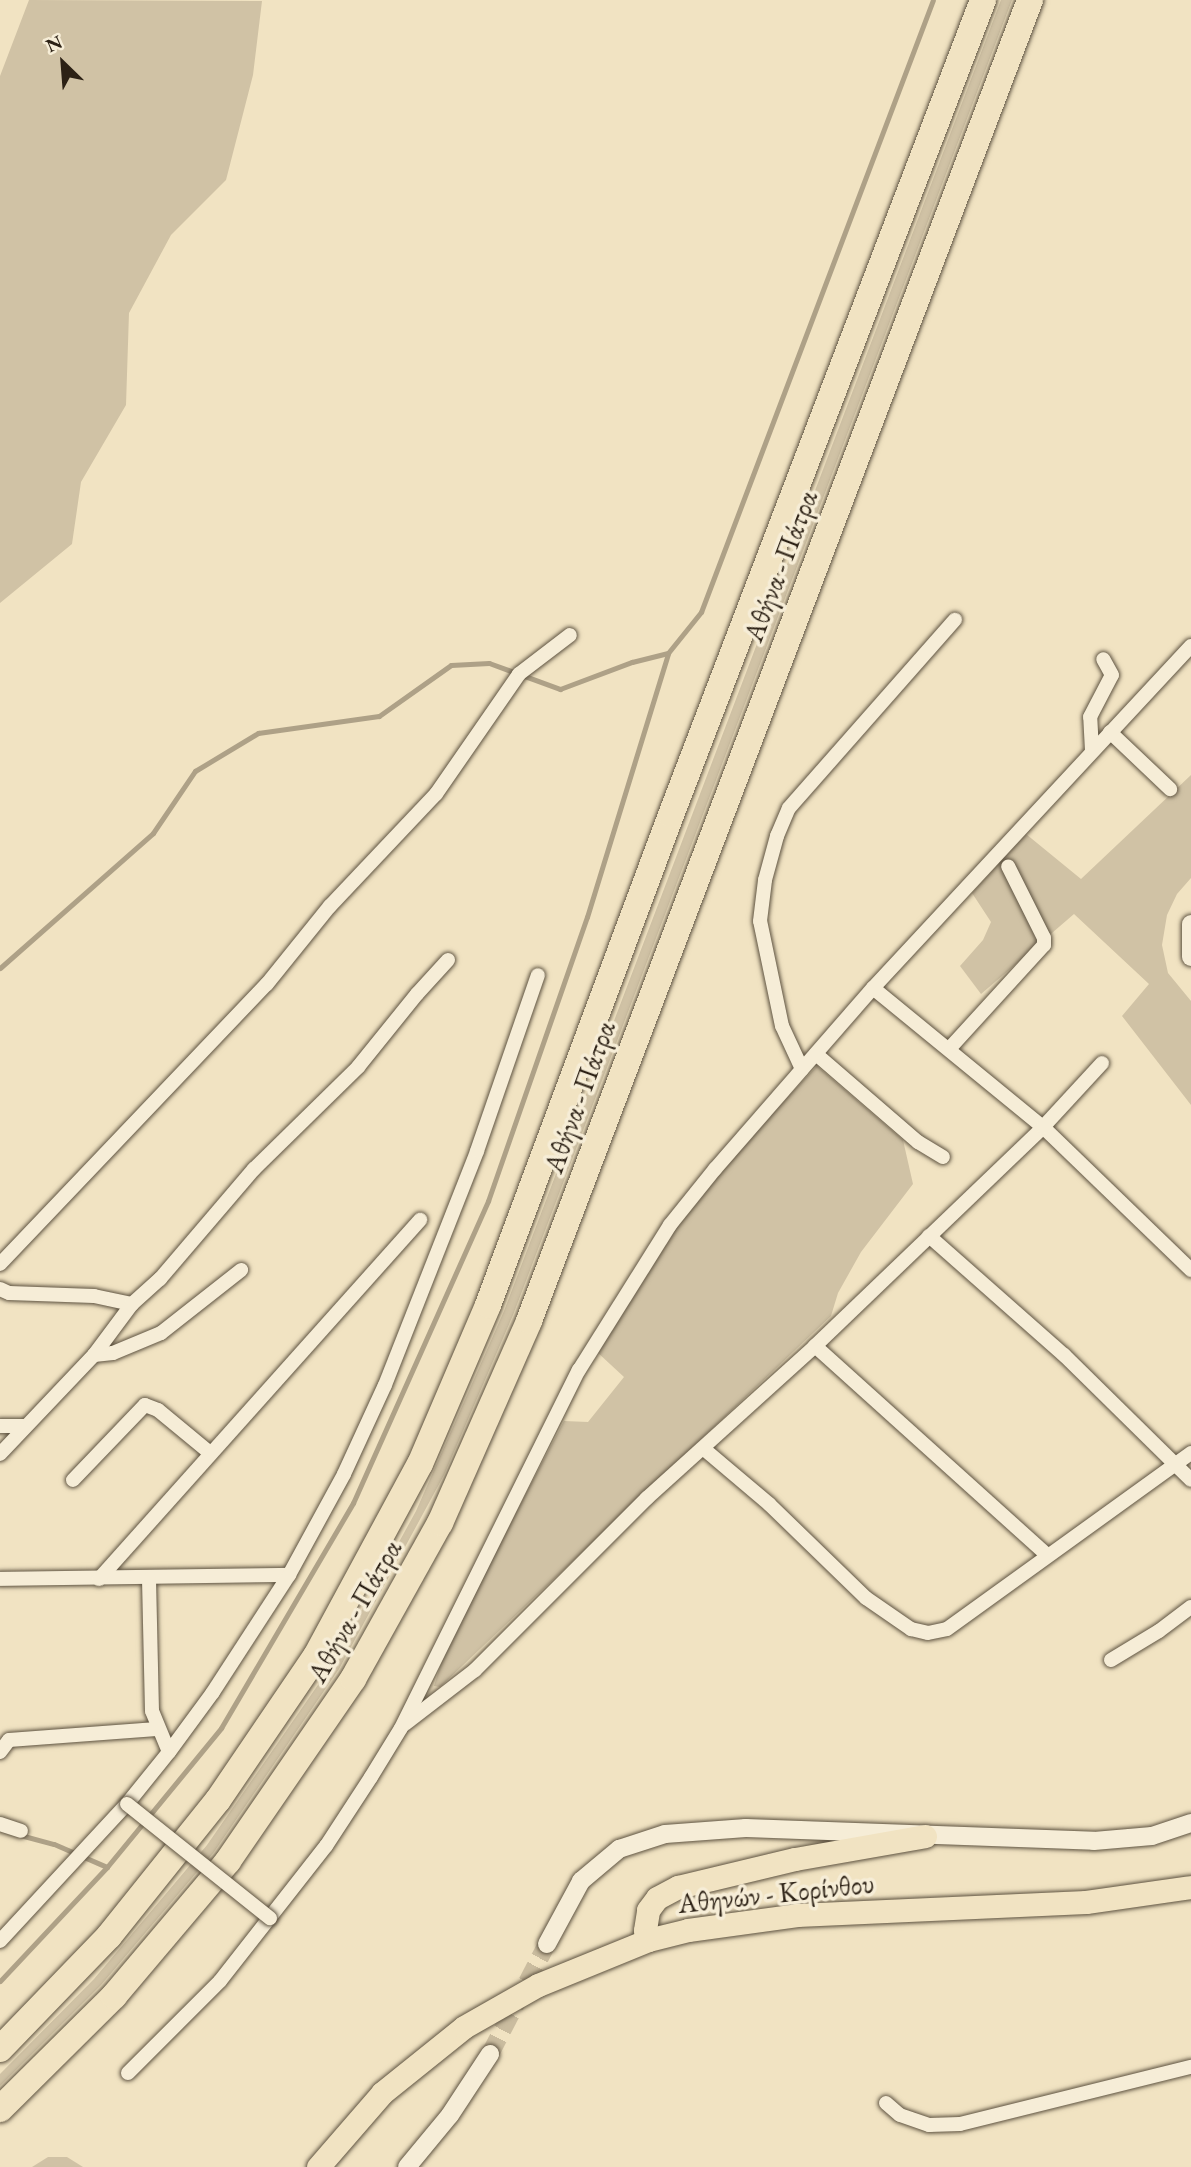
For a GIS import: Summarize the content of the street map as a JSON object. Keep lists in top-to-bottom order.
{
  "streets": {
    "highway": ["Αθήνα - Πάτρα"],
    "main road": ["Αθηνών - Κορίνθου"]
  },
  "north": "top left"
}
